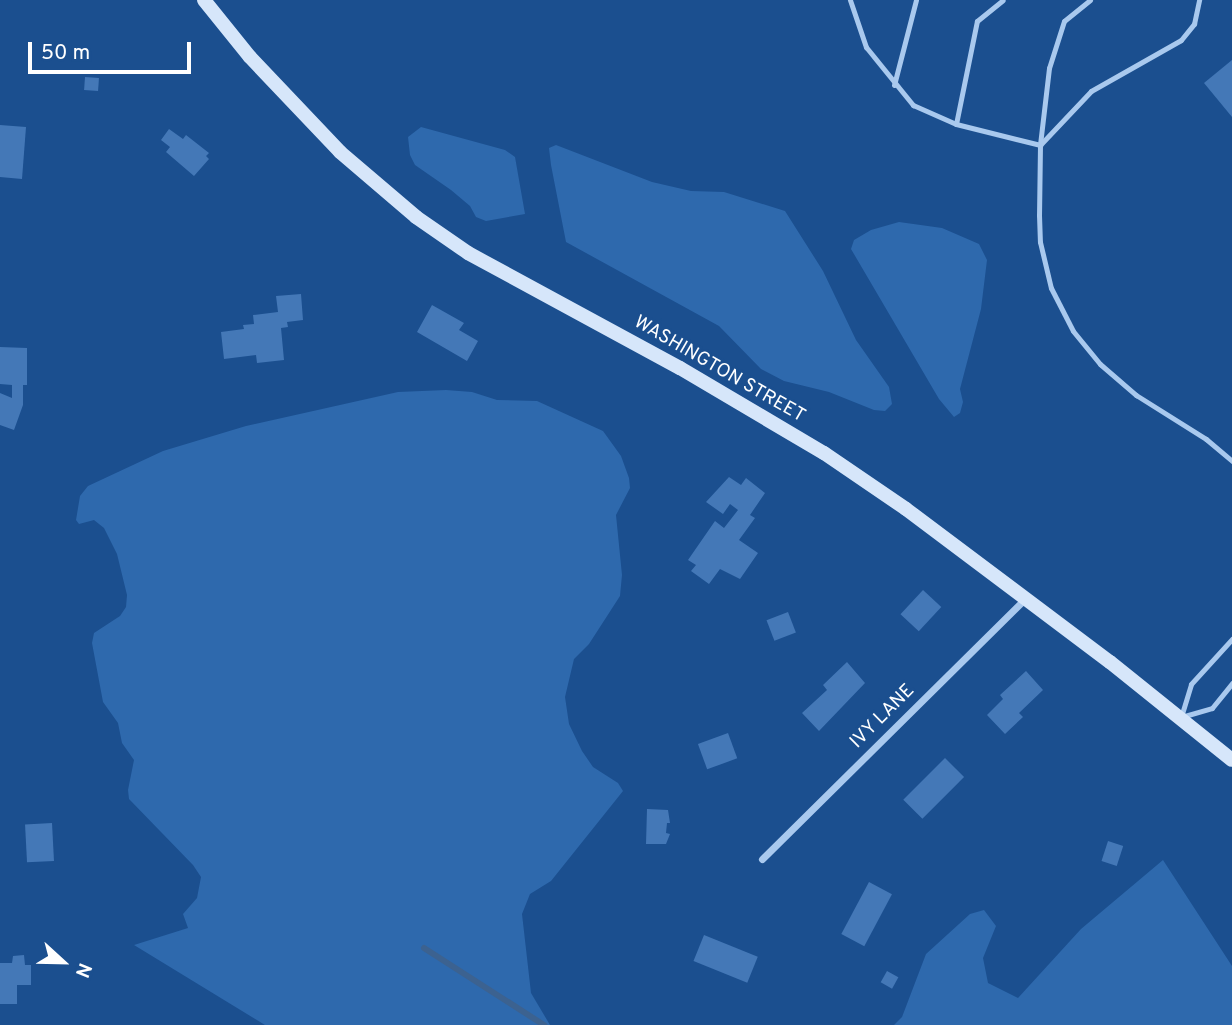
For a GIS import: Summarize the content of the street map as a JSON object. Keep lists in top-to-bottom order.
{
  "streets": {
    "main road": ["WASHINGTON STREET"],
    "street": ["IVY LANE"]
  },
  "crossings": [
    ["WASHINGTON STREET", "IVY LANE"]
  ],
  "scale_bar": "50 m",
  "north": "right"
}
